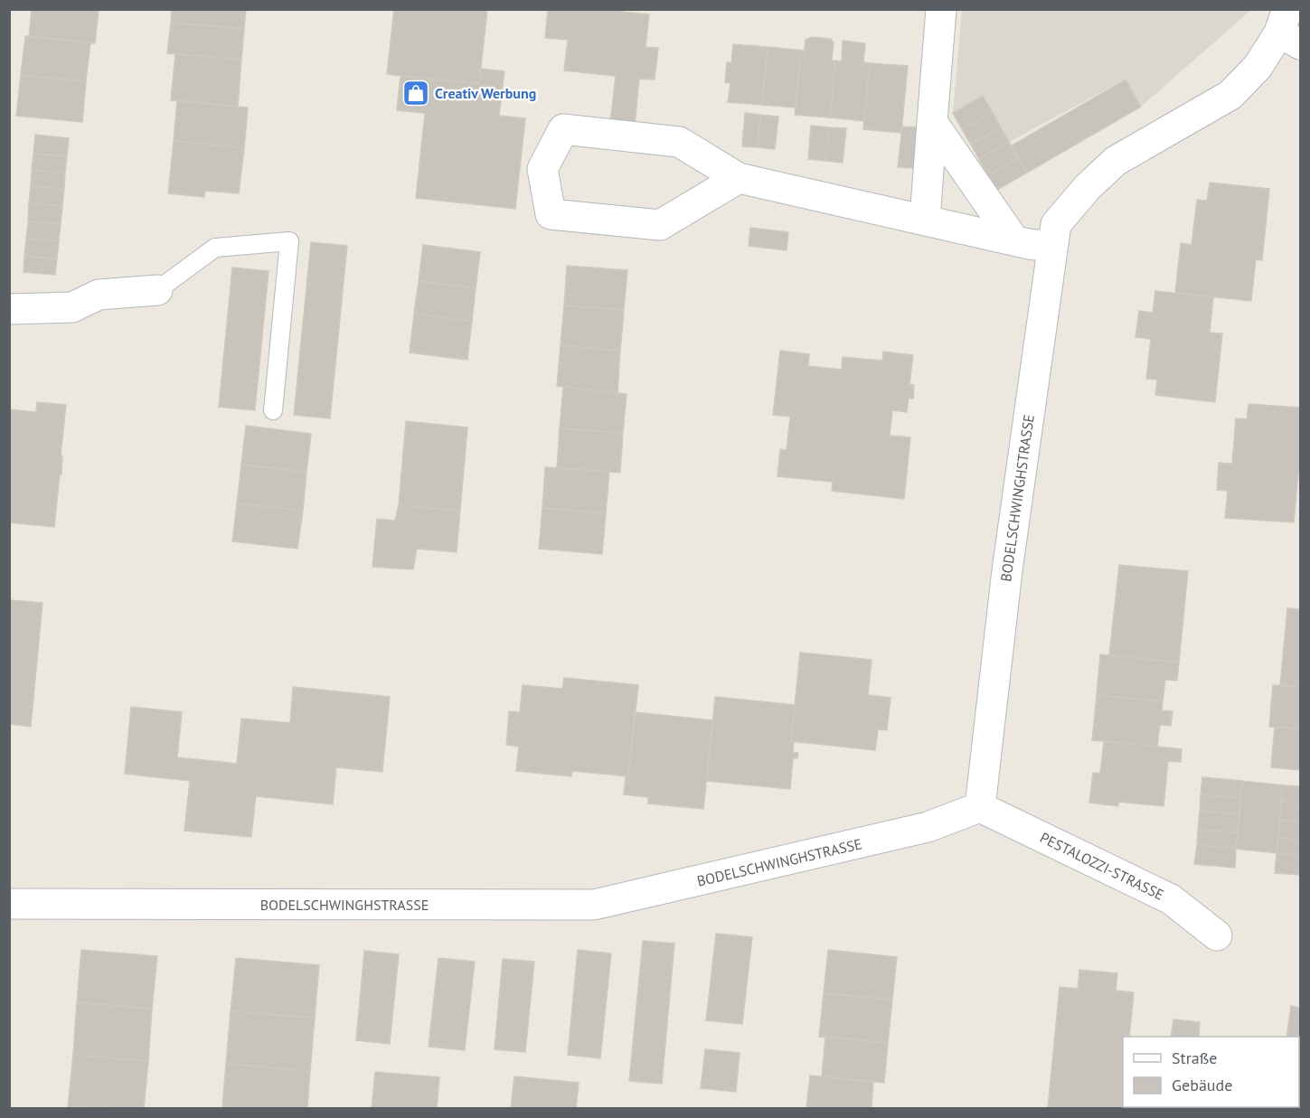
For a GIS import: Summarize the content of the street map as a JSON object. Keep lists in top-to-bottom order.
{
  "streets": {
    "street": ["BODELSCHWINGHSTRASSE", "PESTALOZZI-STRASSE"]
  },
  "crossings": [
    ["BODELSCHWINGHSTRASSE", "PESTALOZZI-STRASSE"]
  ],
  "places": {
    "shop": ["Creativ Werbung"]
  },
  "legend": ["Straße", "Gebäude"]
}
